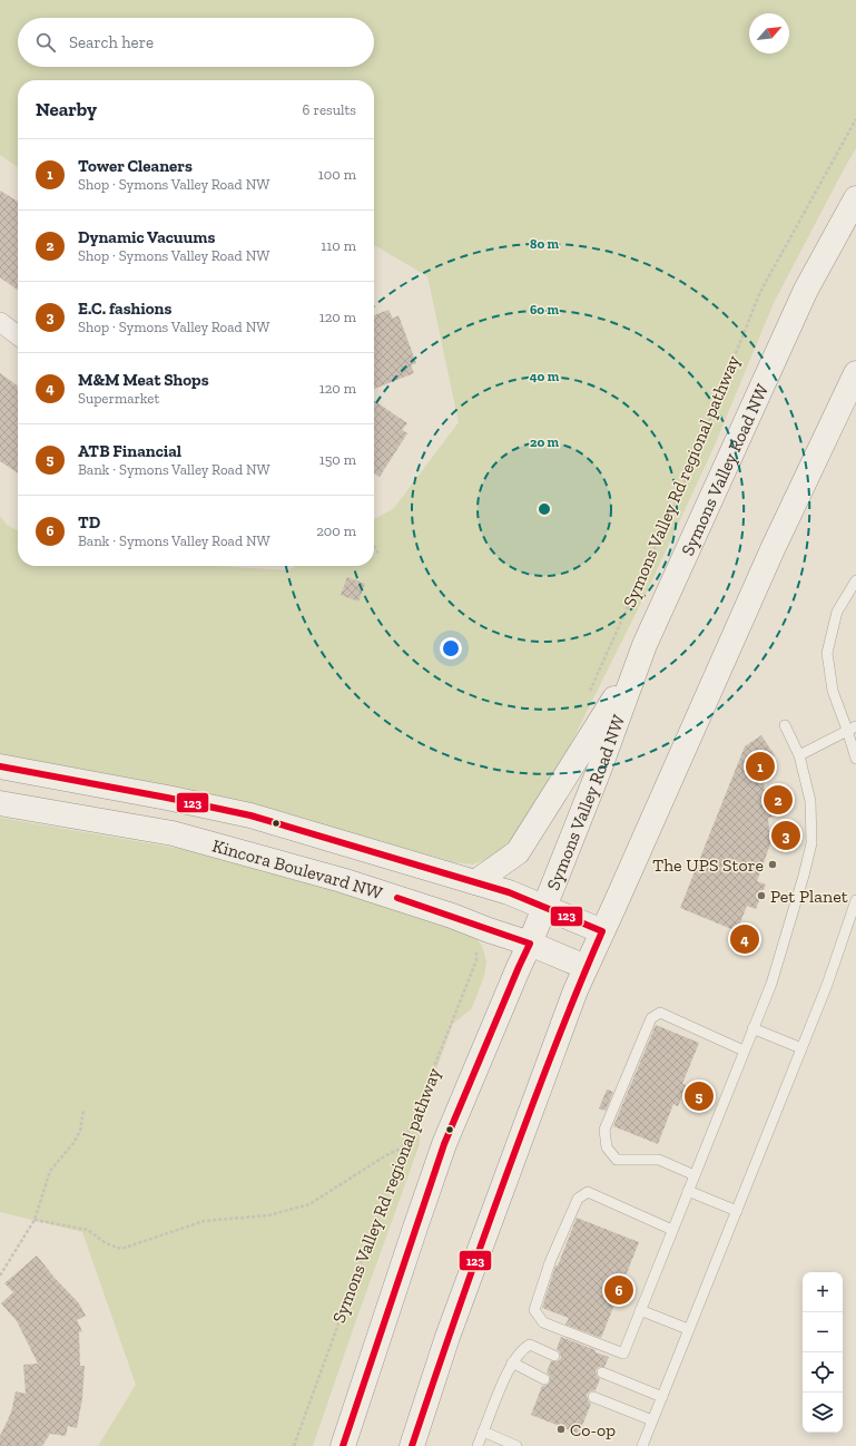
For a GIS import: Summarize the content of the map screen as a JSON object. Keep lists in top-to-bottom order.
{
  "streets": {
    "main road": ["Symons Valley Road NW", "Kincora Boulevard NW"],
    "path": ["Symons Valley Rd regional pathway"]
  },
  "crossings": [
    ["Symons Valley Road NW", "Kincora Boulevard NW"]
  ],
  "places": ["The UPS Store", "Pet Planet", "Co-op"],
  "lines": ["transit line 123"],
  "north": "top right",
  "page": {
    "search": "Search here",
    "heading": ["Nearby", "6 results"],
    "list": [
      {
        "mark": "1",
        "name": "Tower Cleaners",
        "note": "Shop · Symons Valley Road NW",
        "value": "100 m"
      },
      {
        "mark": "2",
        "name": "Dynamic Vacuums",
        "note": "Shop · Symons Valley Road NW",
        "value": "110 m"
      },
      {
        "mark": "3",
        "name": "E.C. fashions",
        "note": "Shop · Symons Valley Road NW",
        "value": "120 m"
      },
      {
        "mark": "4",
        "name": "M&M Meat Shops",
        "note": "Supermarket",
        "value": "120 m"
      },
      {
        "mark": "5",
        "name": "ATB Financial",
        "note": "Bank · Symons Valley Road NW",
        "value": "150 m"
      },
      {
        "mark": "6",
        "name": "TD",
        "note": "Bank · Symons Valley Road NW",
        "value": "200 m"
      }
    ],
    "pins": [
      "1",
      "2",
      "3",
      "4",
      "5",
      "6"
    ],
    "map_buttons": ["+", "−"]
  },
  "rings": [
    "80 m",
    "60 m",
    "40 m",
    "20 m"
  ]
}
